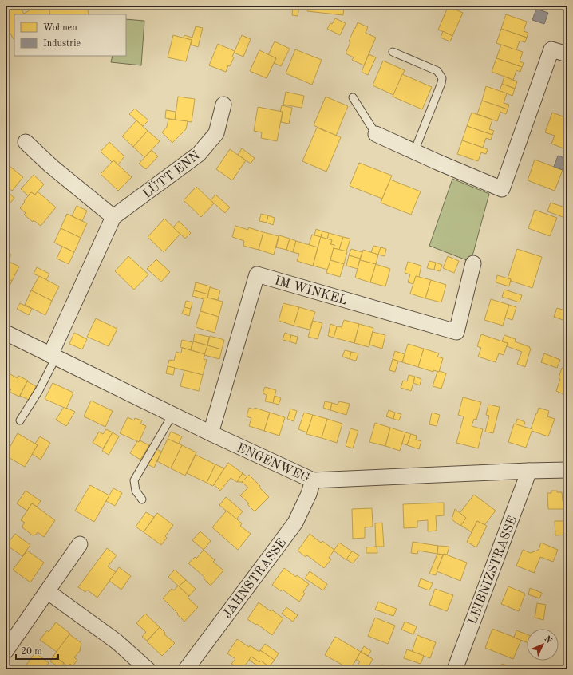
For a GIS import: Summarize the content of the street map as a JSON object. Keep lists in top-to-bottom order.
{
  "streets": {
    "street": [
      "LÜTT ENN",
      "IM WINKEL",
      "ENGENWEG",
      "LEIBNIZSTRASSE",
      "JAHNSTRASSE"
    ]
  },
  "crossings": [
    ["LÜTT ENN", "ENGENWEG"],
    ["IM WINKEL", "ENGENWEG"],
    ["ENGENWEG", "LEIBNIZSTRASSE"],
    ["ENGENWEG", "JAHNSTRASSE"]
  ],
  "legend": ["Wohnen", "Industrie"],
  "scale_bar": "20 m",
  "north": "top right"
}
